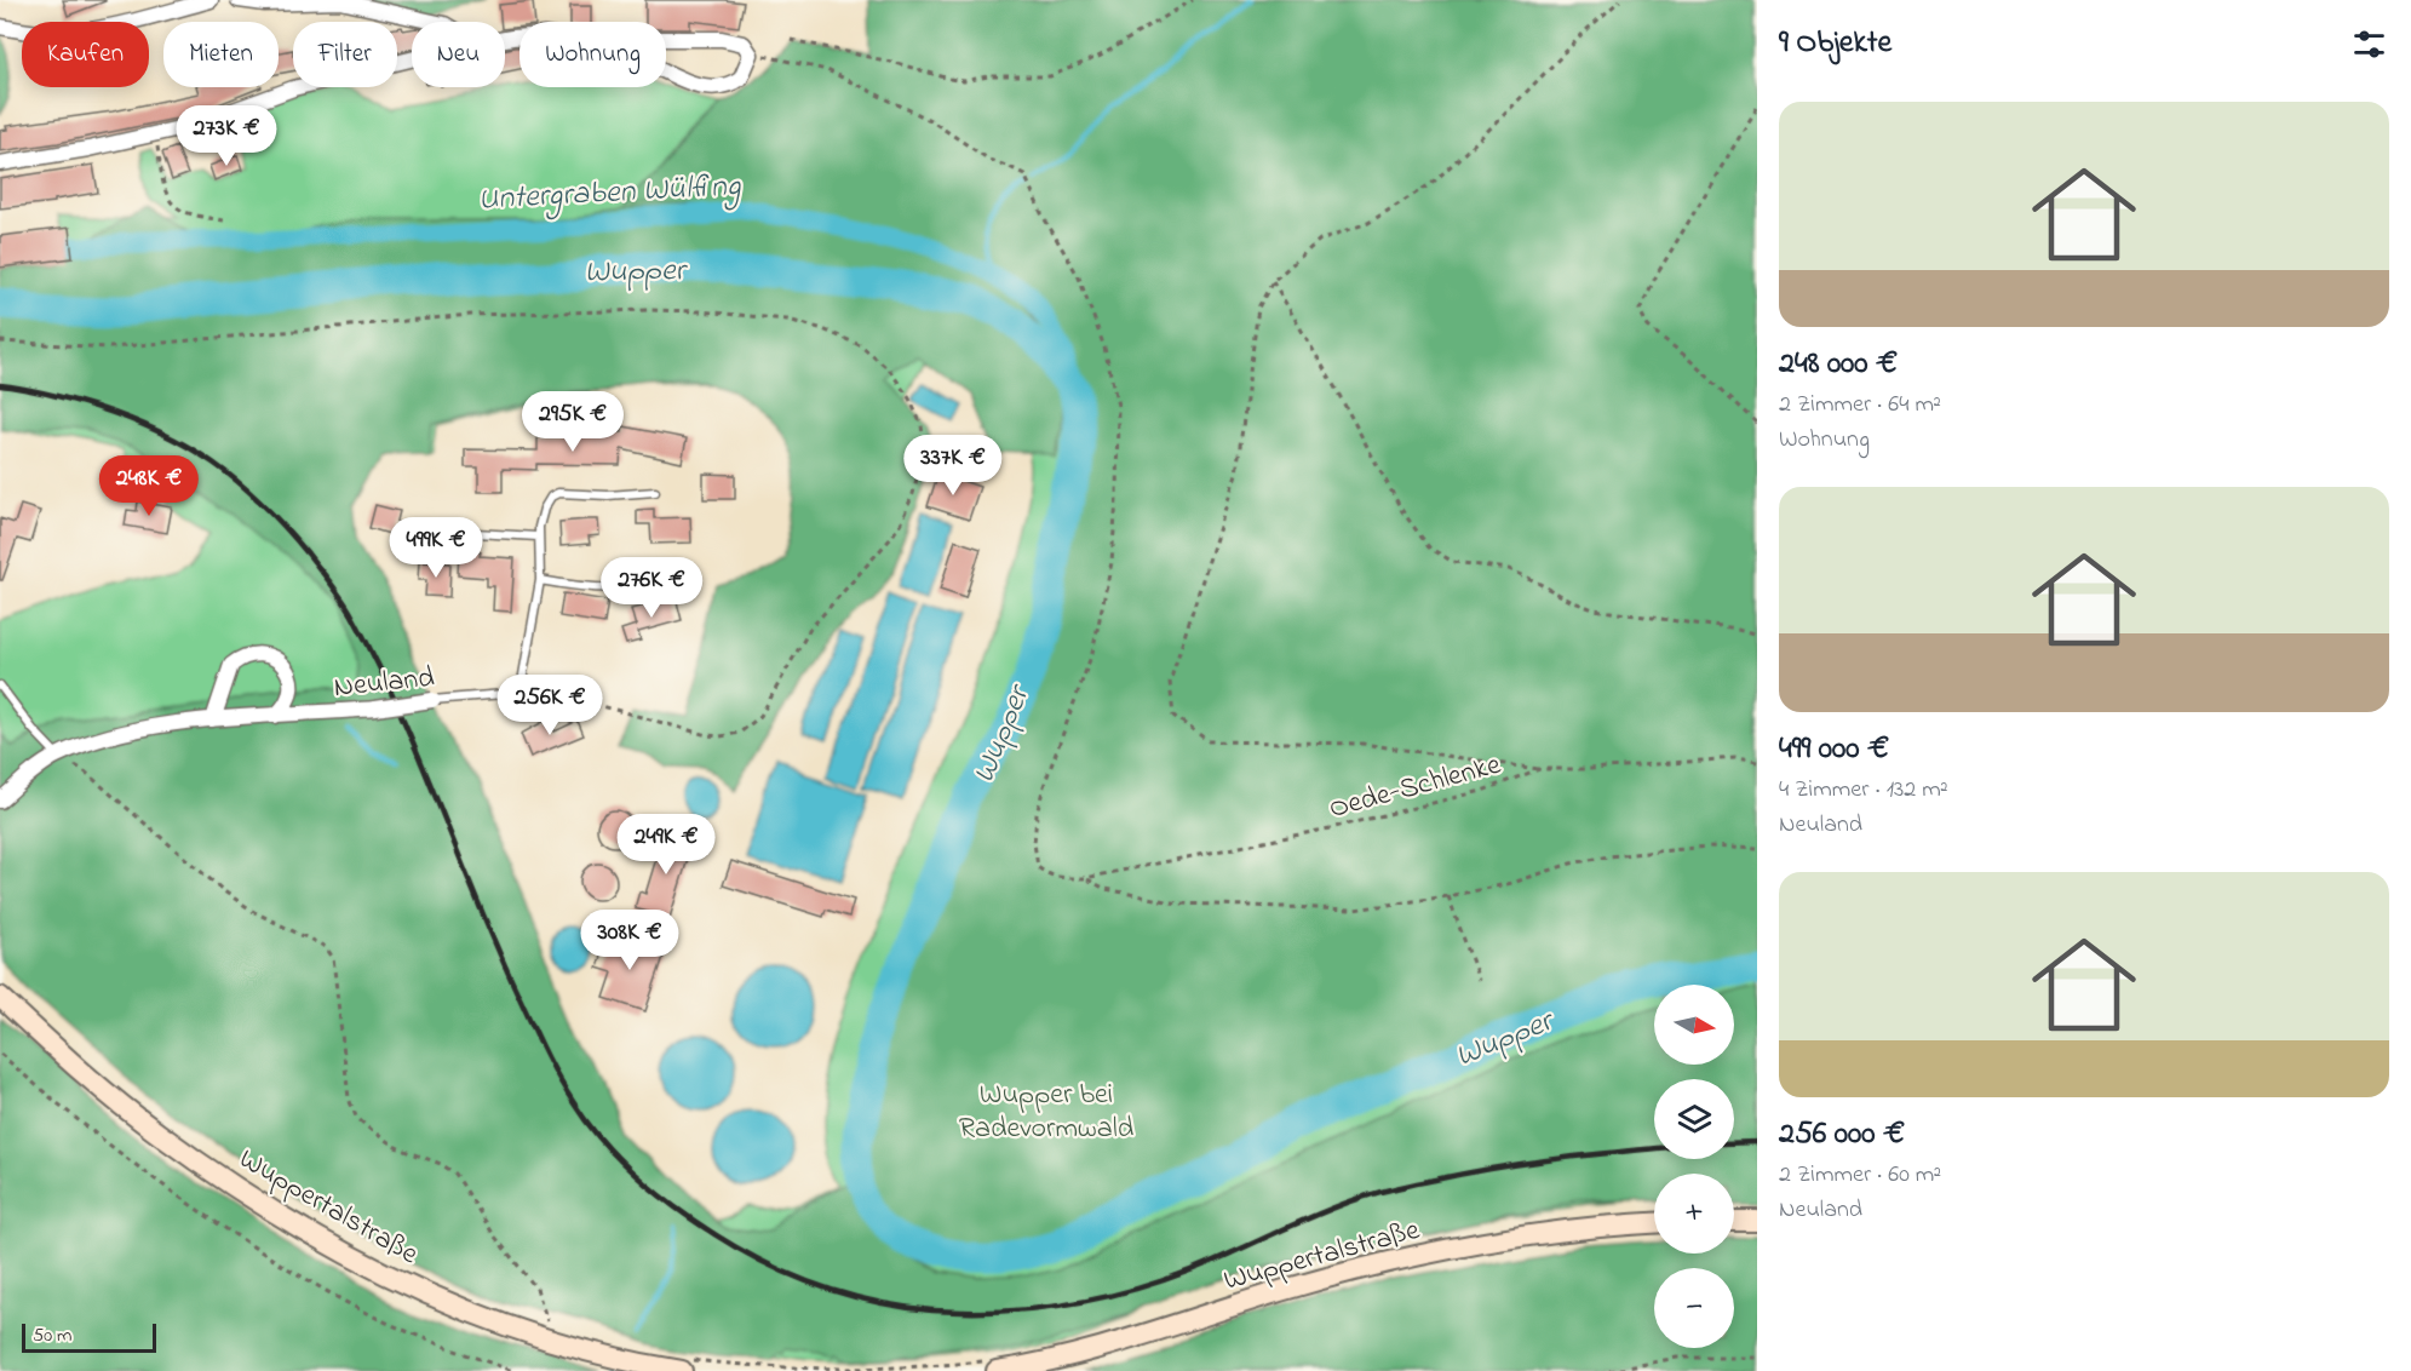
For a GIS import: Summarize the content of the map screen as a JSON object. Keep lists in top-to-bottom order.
{
  "streets": {
    "main road": ["Wuppertalstraße"],
    "street": ["Neuland"],
    "path": ["Oede-Schlenke"]
  },
  "water": ["Untergraben Wülfing", "Wupper"],
  "parks": ["Wupper bei Radevormwald"],
  "scale_bar": "50 m",
  "north": "right",
  "page": {
    "heading": "9 Objekte",
    "chip": [
      "Kaufen",
      "Mieten",
      "Filter",
      "Neu",
      "Wohnung"
    ],
    "list": [
      {
        "name": "248 000 €",
        "note": "2 Zimmer · 64 m² · Wohnung"
      },
      {
        "name": "499 000 €",
        "note": "4 Zimmer · 132 m² · Neuland"
      },
      {
        "name": "256 000 €",
        "note": "2 Zimmer · 60 m² · Neuland"
      }
    ],
    "price": [
      "273K €",
      "295K €",
      "337K €",
      "248K €",
      "499K €",
      "276K €",
      "256K €",
      "249K €",
      "308K €"
    ],
    "map_buttons": ["+", "−"],
    "scale": "50 m"
  }
}
